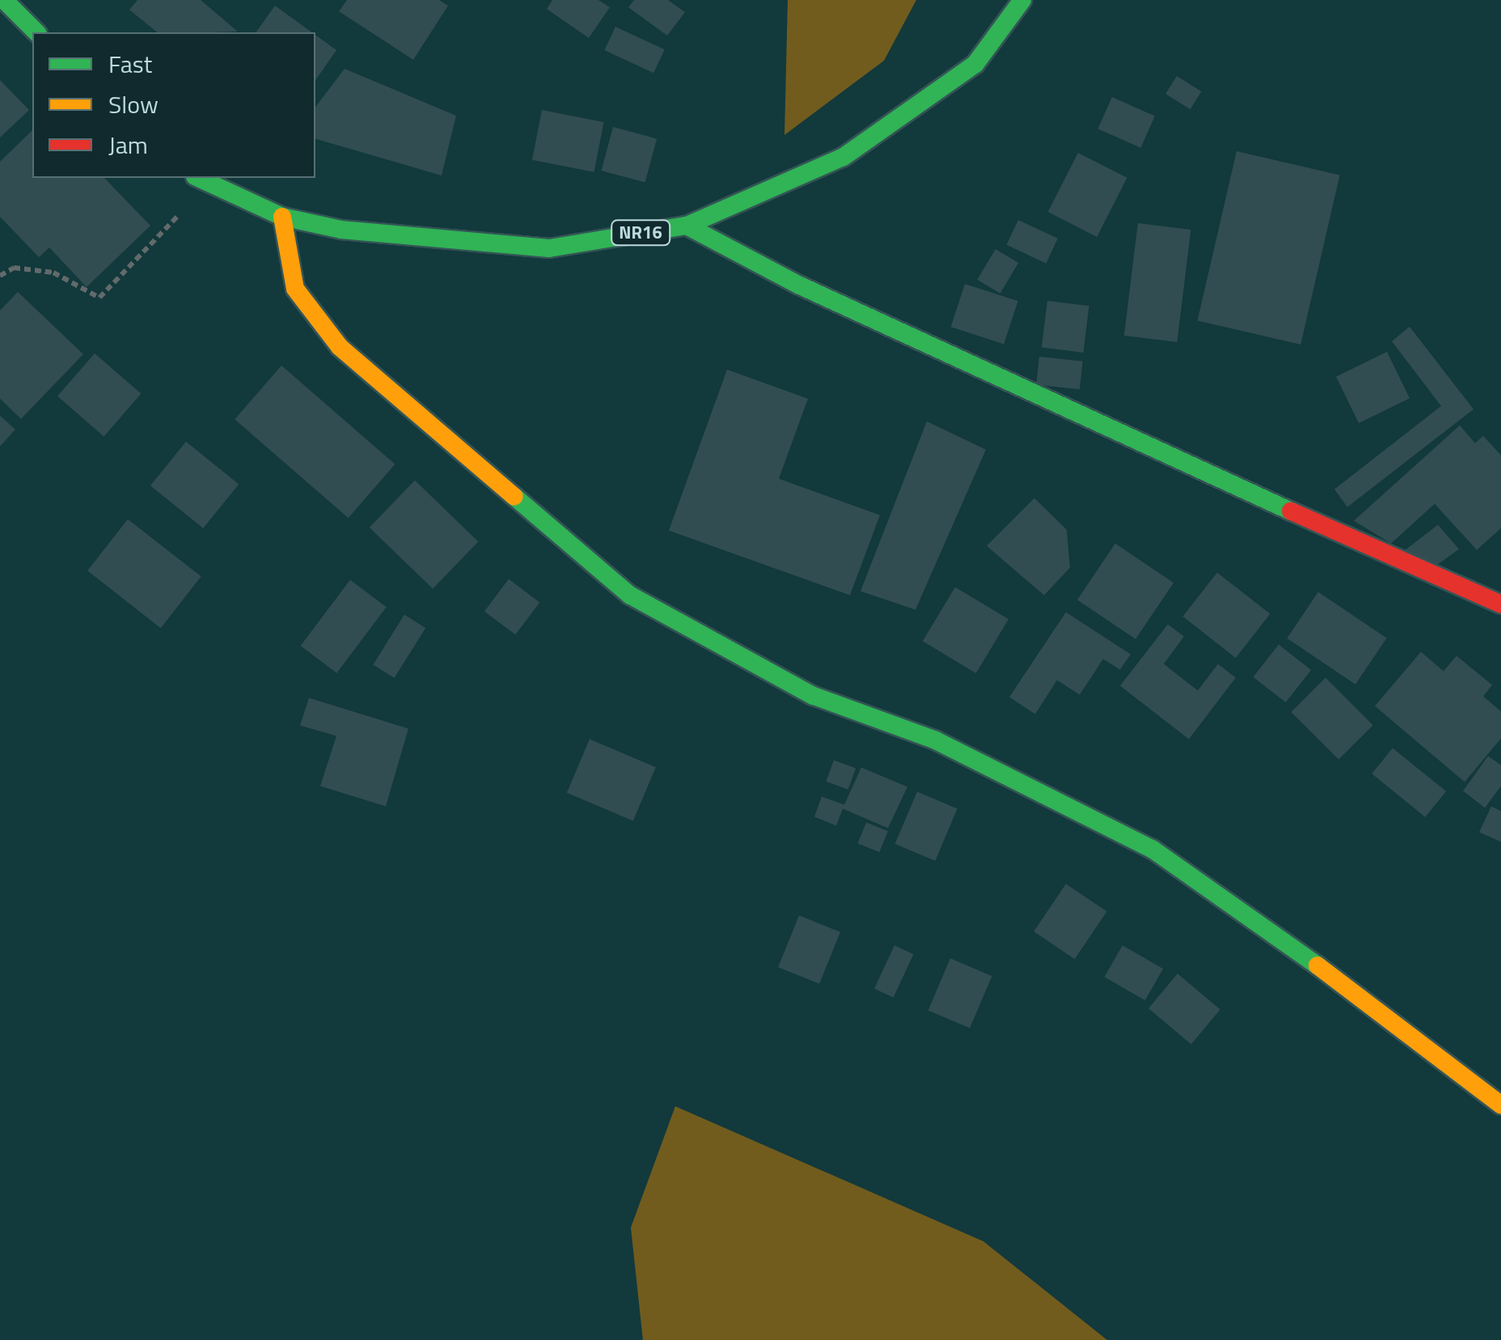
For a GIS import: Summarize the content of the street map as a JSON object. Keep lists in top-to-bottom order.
{
  "streets": {
    "main road": ["NR16"]
  },
  "legend": ["Fast", "Slow", "Jam"]
}
